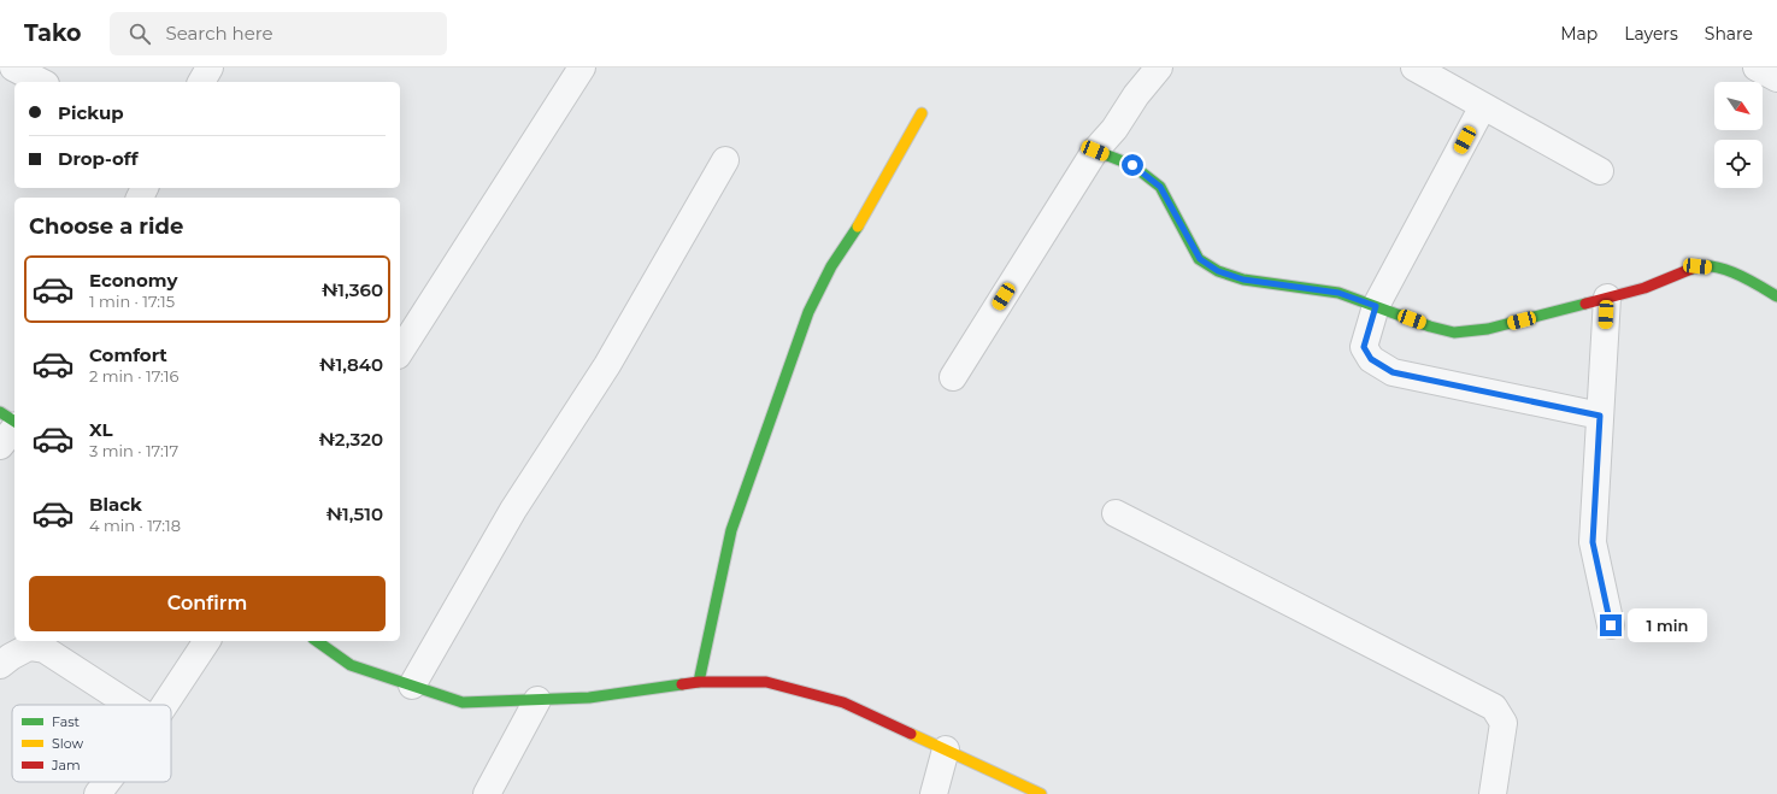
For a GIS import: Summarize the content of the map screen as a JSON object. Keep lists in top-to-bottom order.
{
  "legend": ["Fast", "Slow", "Jam"],
  "north": "bottom right",
  "page": {
    "header": "Tako",
    "search": "Search here",
    "nav": ["Map", "Layers", "Share"],
    "banner": ["Pickup", "Drop-off"],
    "heading": "Choose a ride",
    "list": [
      {
        "name": "Economy",
        "note": "1 min · 17:15",
        "value": "₦1,360"
      },
      {
        "name": "Comfort",
        "note": "2 min · 17:16",
        "value": "₦1,840"
      },
      {
        "name": "XL",
        "note": "3 min · 17:17",
        "value": "₦2,320"
      },
      {
        "name": "Black",
        "note": "4 min · 17:18",
        "value": "₦1,510"
      }
    ],
    "buttons": "Confirm",
    "bubble": "1 min"
  }
}
